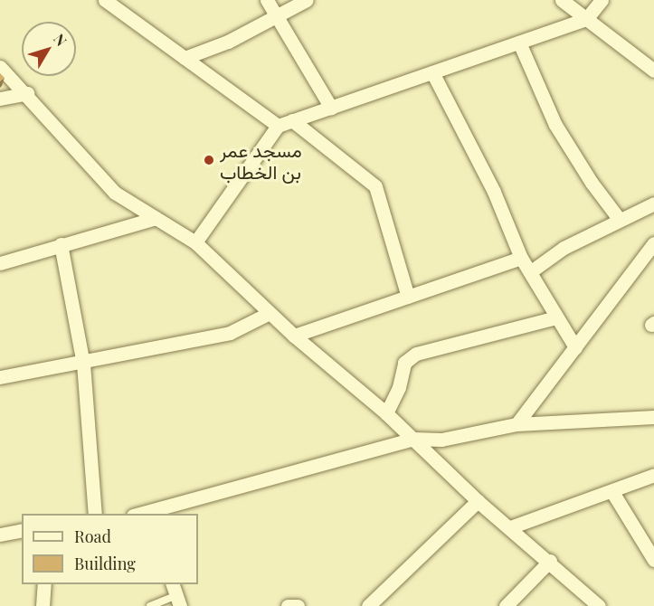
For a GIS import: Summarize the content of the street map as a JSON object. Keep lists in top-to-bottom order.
{
  "places": ["مسجد عمر بن الخطاب"],
  "legend": ["Road", "Building"],
  "north": "top right"
}
